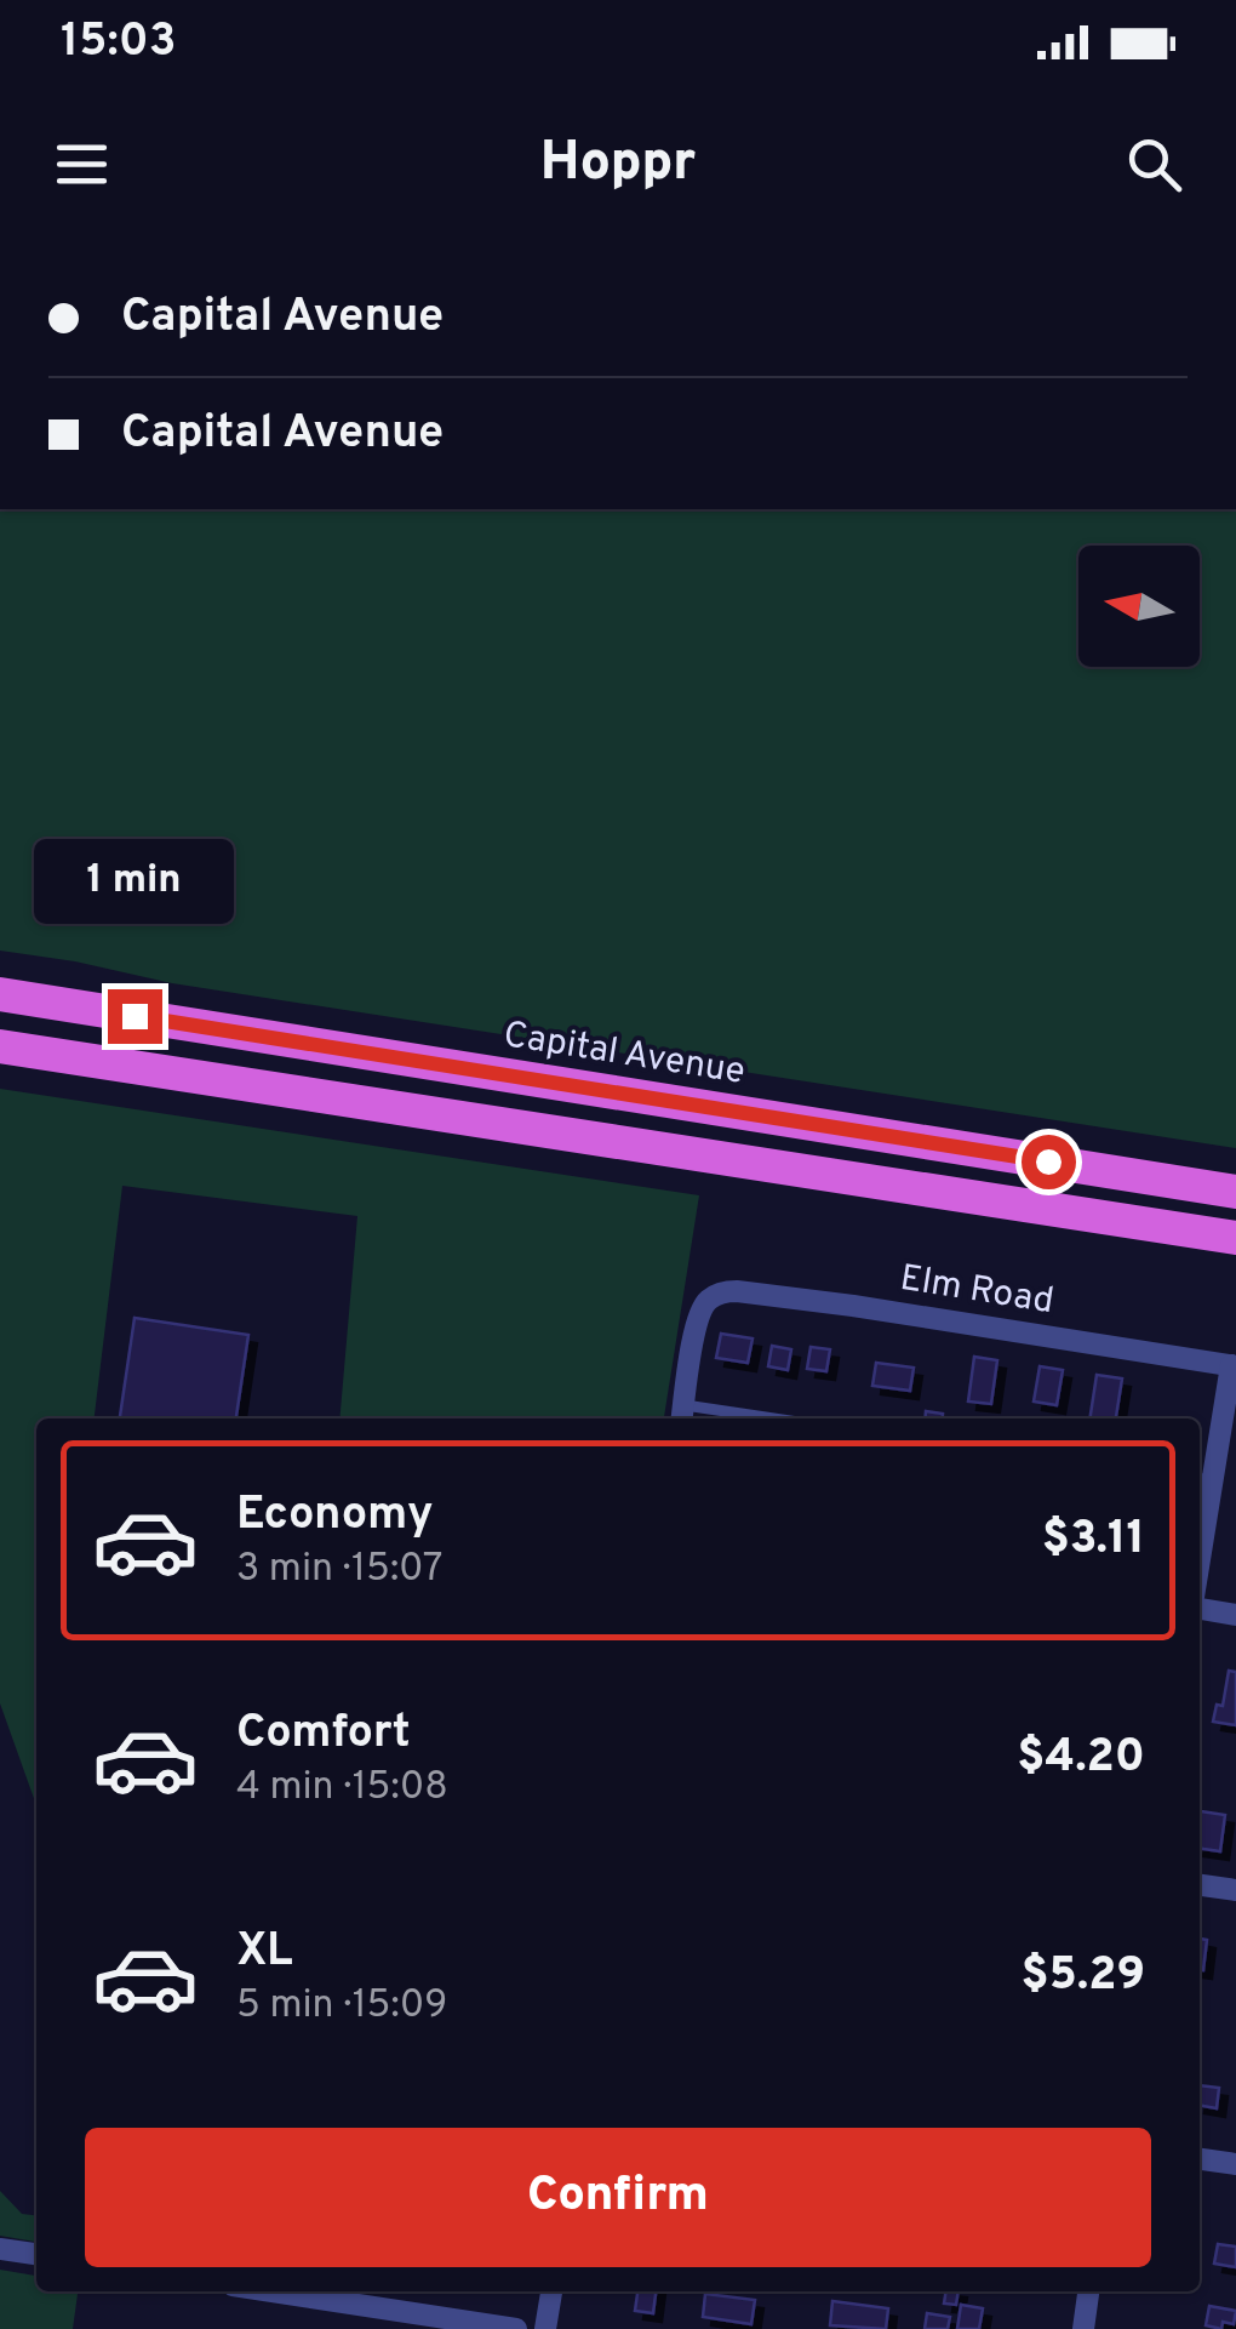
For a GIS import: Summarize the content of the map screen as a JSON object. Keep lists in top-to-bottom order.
{
  "streets": {
    "highway": ["Capital Avenue"],
    "street": ["Elm Road"]
  },
  "north": "left",
  "page": {
    "status": "15:03",
    "header": "Hoppr",
    "banner": ["Capital Avenue", "Capital Avenue"],
    "bubble": "1 min",
    "list": [
      {
        "name": "Economy",
        "note": "3 min · 15:07",
        "value": "$3.11"
      },
      {
        "name": "Comfort",
        "note": "4 min · 15:08",
        "value": "$4.20"
      },
      {
        "name": "XL",
        "note": "5 min · 15:09",
        "value": "$5.29"
      }
    ],
    "buttons": "Confirm"
  }
}
